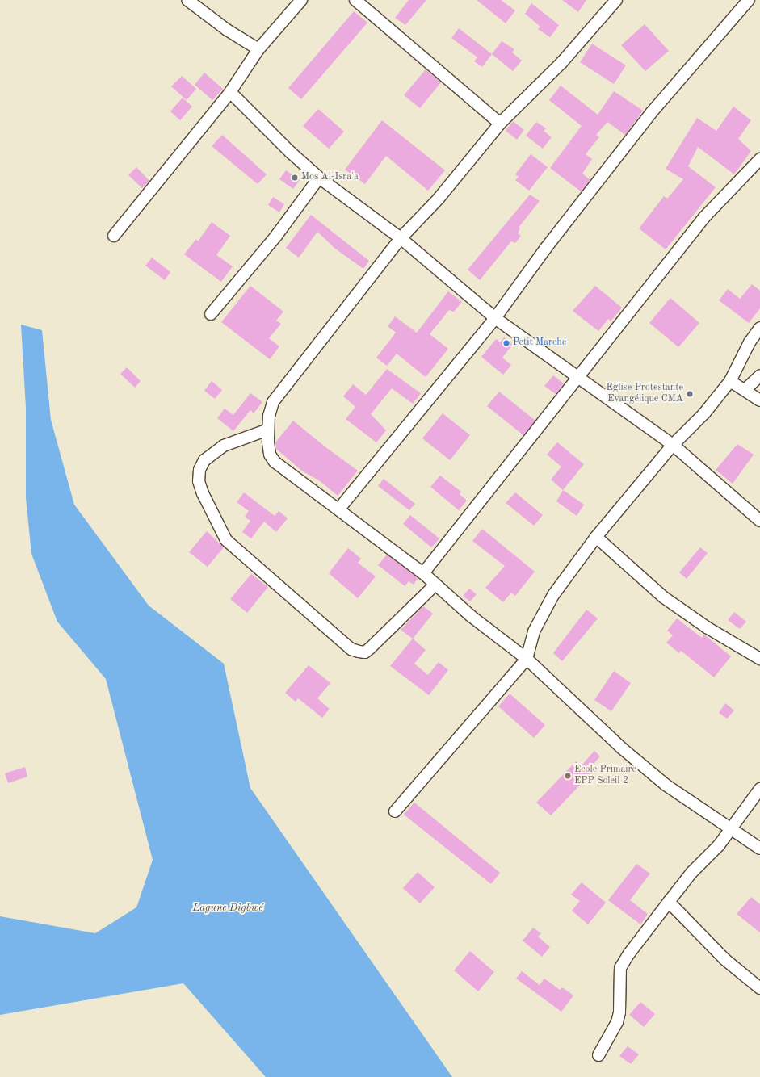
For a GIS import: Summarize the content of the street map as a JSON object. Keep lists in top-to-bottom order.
{
  "water": ["Lagune Digbwé"],
  "places": [
    "Mos Al-Isra'a",
    "Petit Marché",
    "Eglise Protestante Evangélique CMA",
    "Ecole Primaire EPP Soleil 2"
  ]
}
